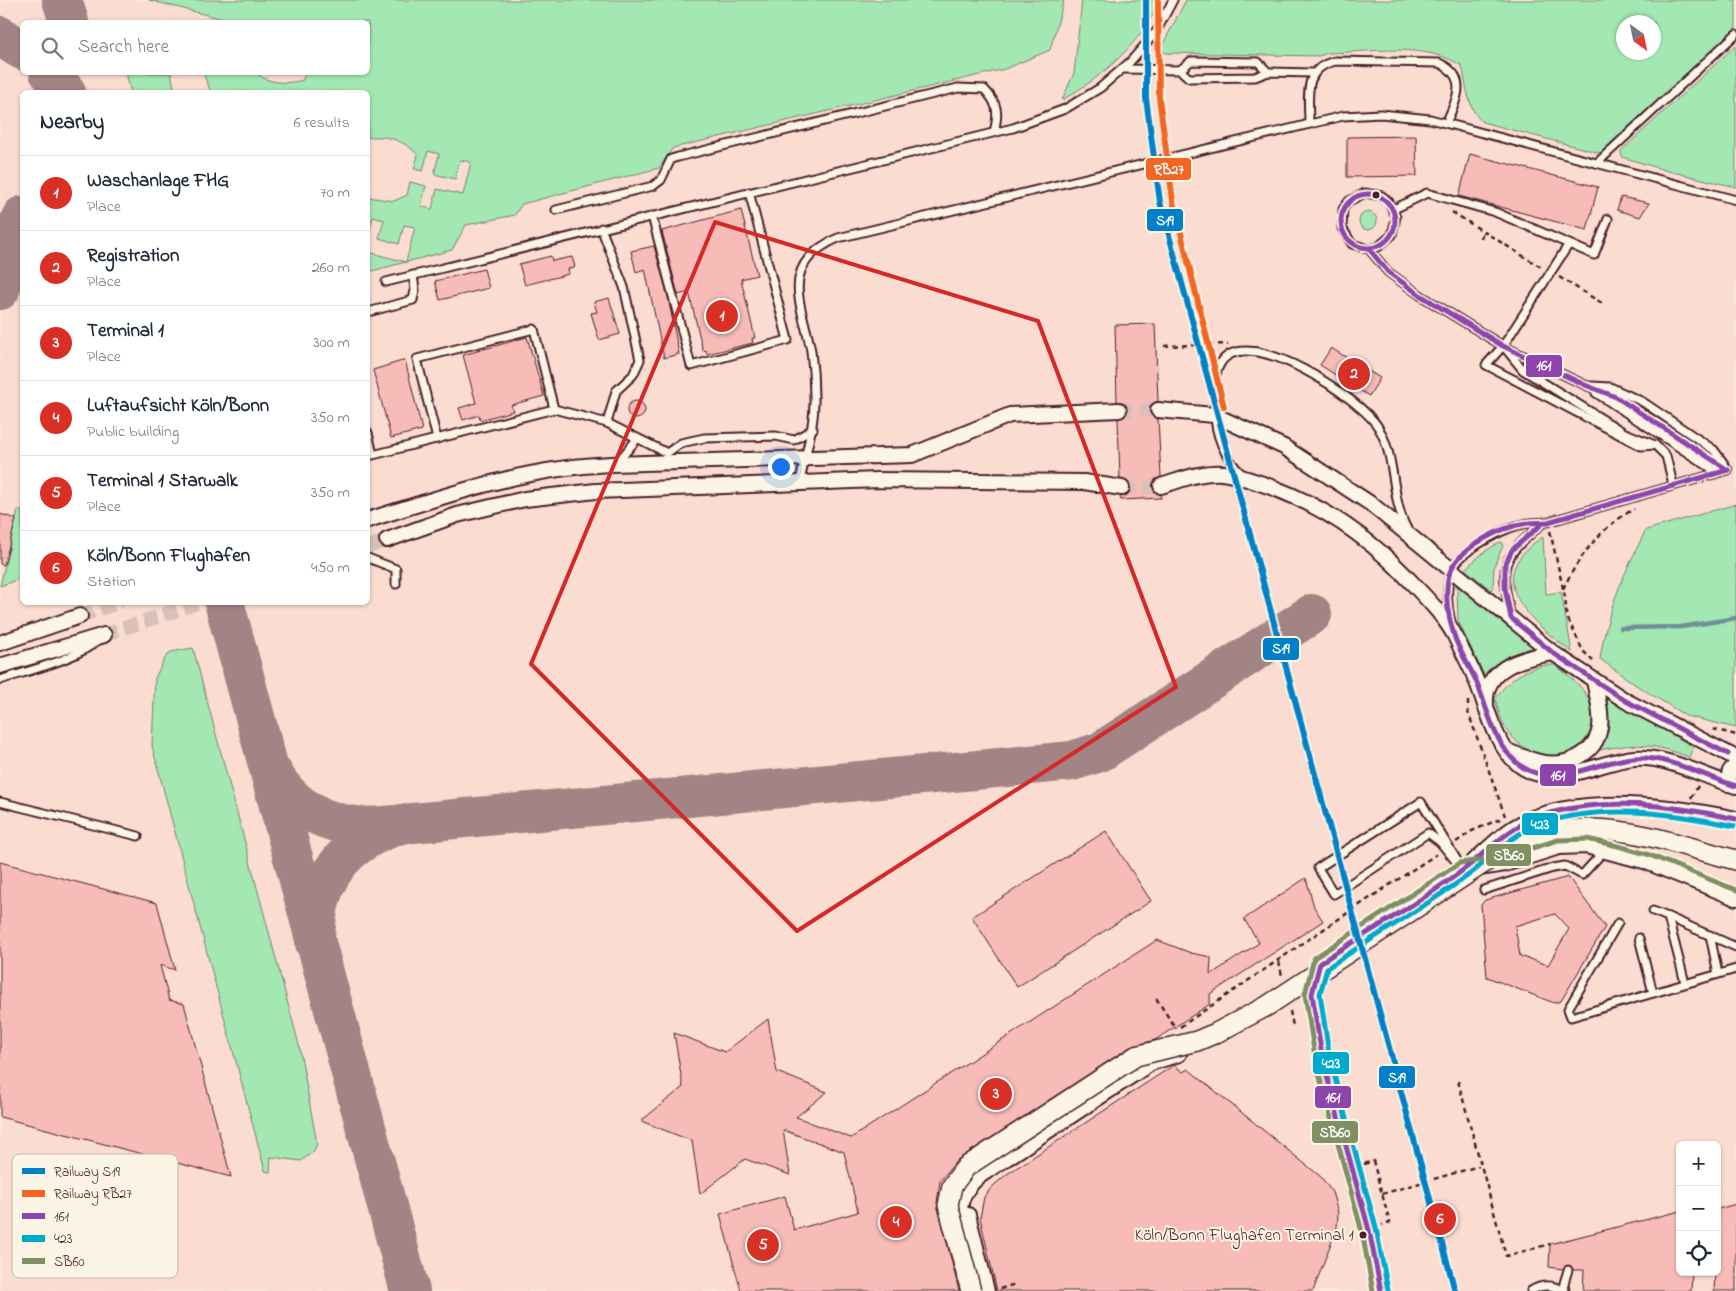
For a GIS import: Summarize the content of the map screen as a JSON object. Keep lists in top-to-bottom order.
{
  "places": ["Köln/Bonn Flughafen Terminal 1"],
  "lines": [
    "rail line S19",
    "rail line RB27",
    "transit line 161",
    "transit line 423",
    "transit line SB60"
  ],
  "legend": [
    "Railway S19",
    "Railway RB27",
    "161",
    "423",
    "SB60"
  ],
  "north": "bottom right",
  "page": {
    "search": "Search here",
    "heading": ["Nearby", "6 results"],
    "list": [
      {
        "mark": "1",
        "name": "Waschanlage FHG",
        "note": "Place",
        "value": "70 m"
      },
      {
        "mark": "2",
        "name": "Registration",
        "note": "Place",
        "value": "260 m"
      },
      {
        "mark": "3",
        "name": "Terminal 1",
        "note": "Place",
        "value": "300 m"
      },
      {
        "mark": "4",
        "name": "Luftaufsicht Köln/Bonn",
        "note": "Public building",
        "value": "350 m"
      },
      {
        "mark": "5",
        "name": "Terminal 1 Starwalk",
        "note": "Place",
        "value": "350 m"
      },
      {
        "mark": "6",
        "name": "Köln/Bonn Flughafen",
        "note": "Station",
        "value": "450 m"
      }
    ],
    "pins": [
      "1",
      "2",
      "3",
      "6",
      "4",
      "5"
    ],
    "map_buttons": ["+", "−"]
  }
}
